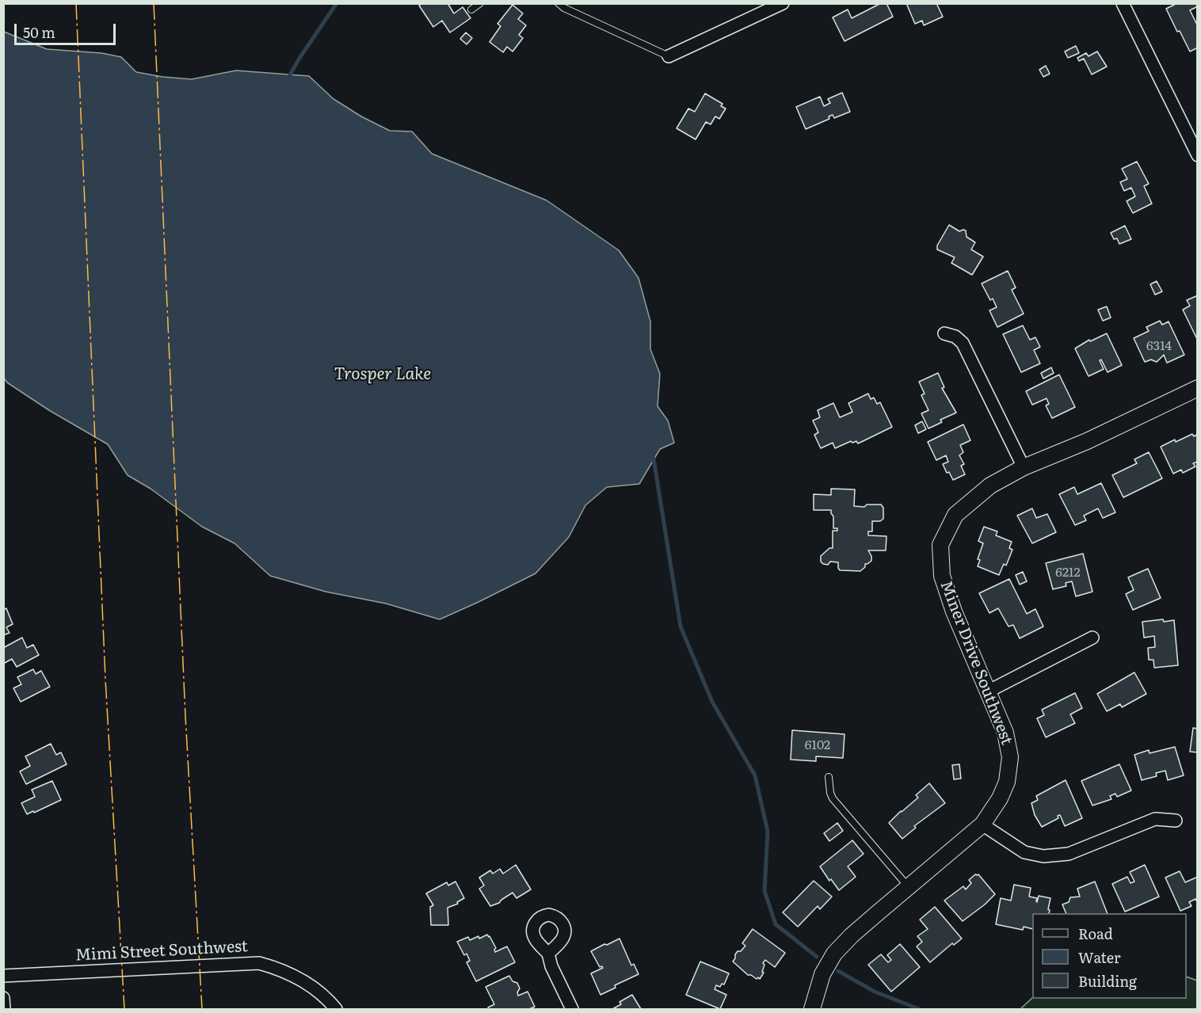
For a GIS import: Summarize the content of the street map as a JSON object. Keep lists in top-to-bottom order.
{
  "streets": {
    "street": ["Miner Drive Southwest", "Mimi Street Southwest"]
  },
  "water": ["Trosper Lake"],
  "house_numbers": ["6314", "6212", "6102"],
  "legend": ["Road", "Water", "Building"],
  "scale_bar": "50 m"
}
